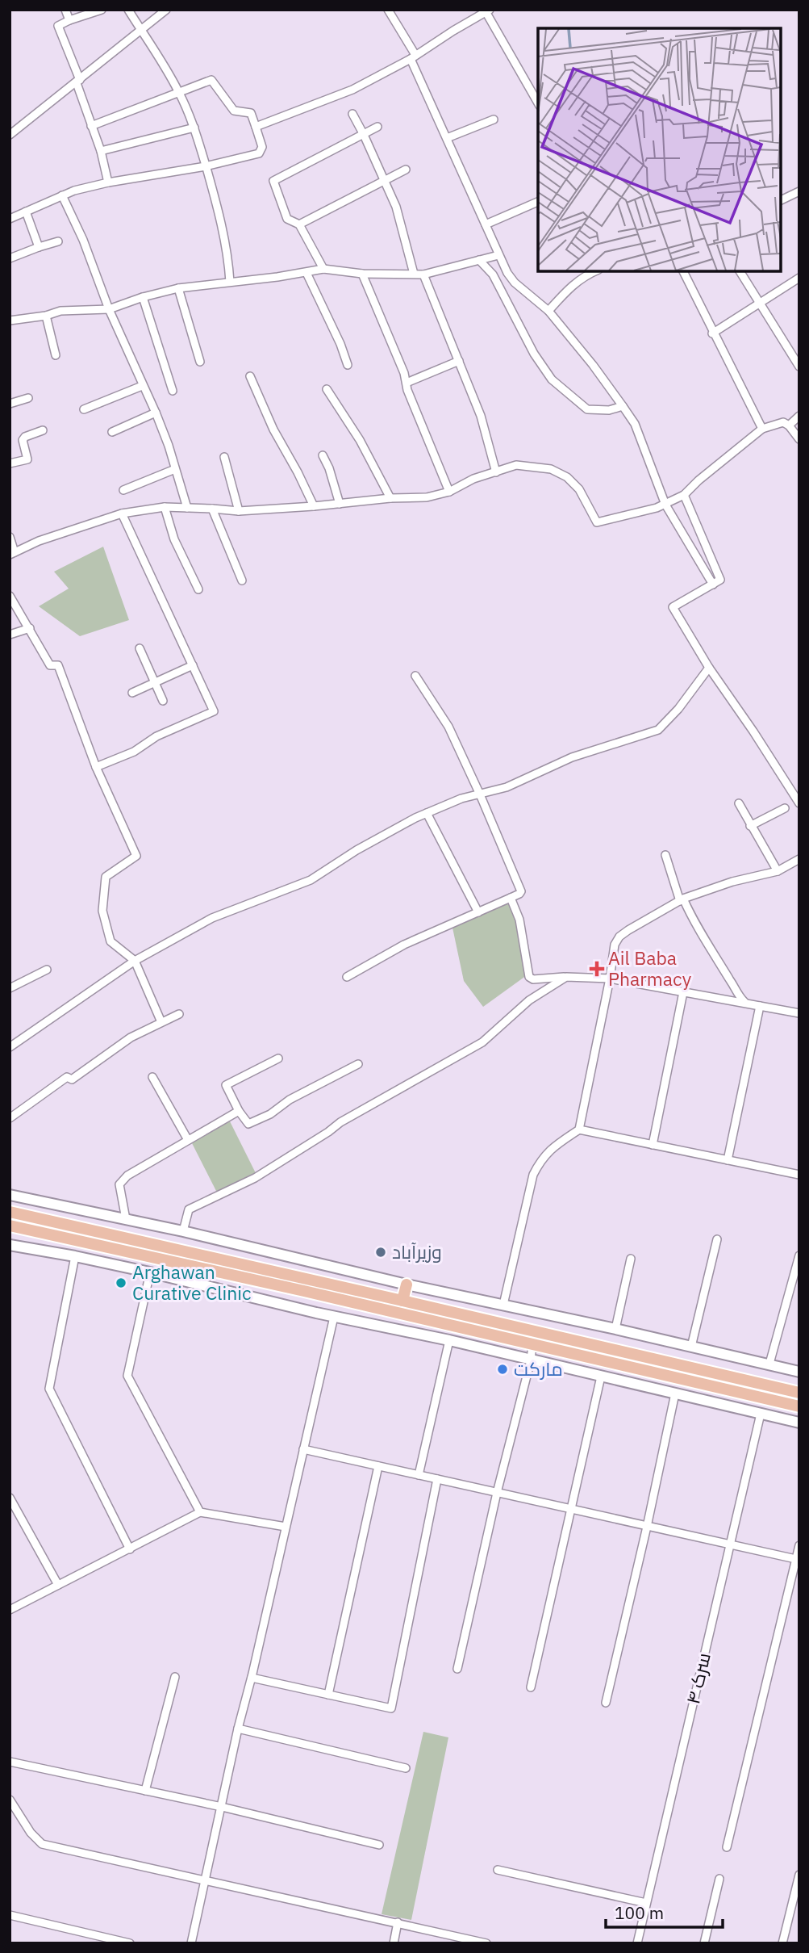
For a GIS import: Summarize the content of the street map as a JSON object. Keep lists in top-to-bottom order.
{
  "streets": {
    "street": ["سرک ۴"]
  },
  "places": {
    "health": ["Ail Baba Pharmacy"],
    "other": ["وزیرآباد", "Arghawan Curative Clinic", "مارکت"]
  },
  "scale_bar": "100 m"
}
